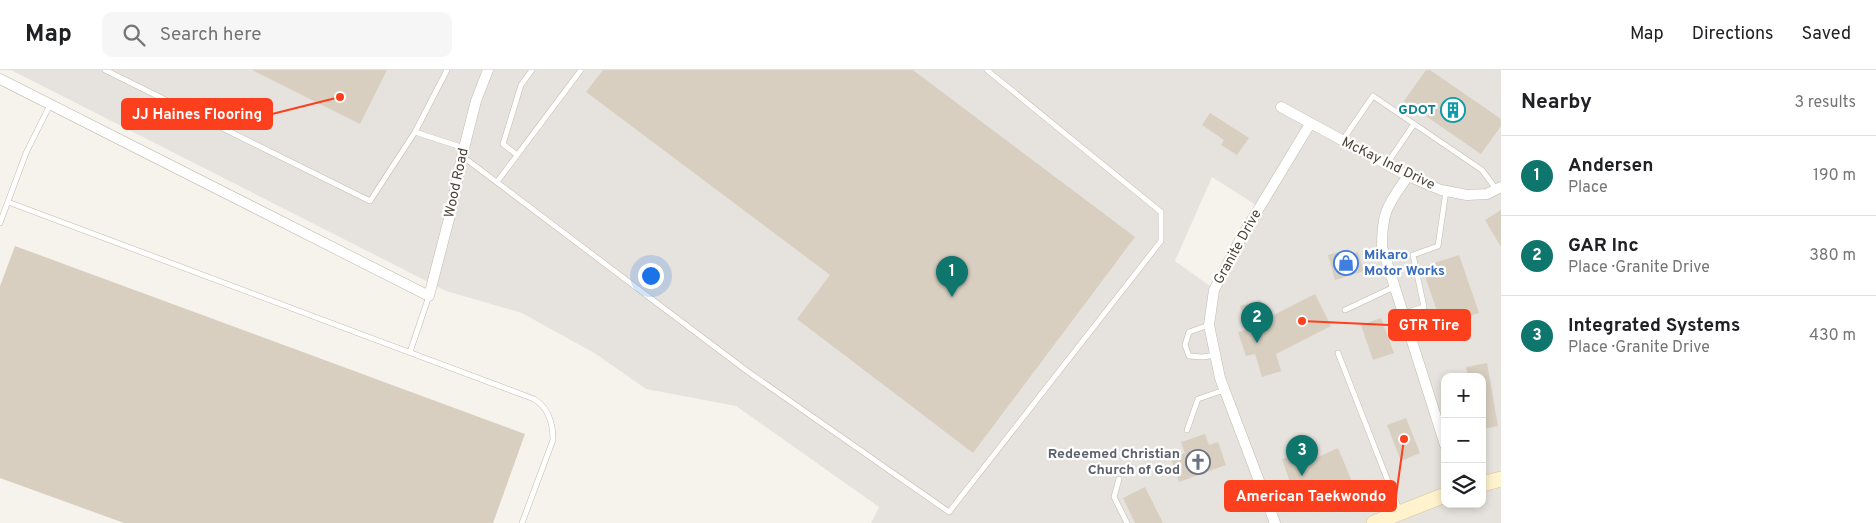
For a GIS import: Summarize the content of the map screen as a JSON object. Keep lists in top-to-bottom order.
{
  "streets": {
    "street": ["McKay Ind Drive", "Wood Road", "Granite Drive"]
  },
  "crossings": [
    ["McKay Ind Drive", "Granite Drive"]
  ],
  "places": {
    "other": ["JJ Haines Flooring", "GTR Tire", "American Taekwondo"],
    "building": ["GDOT"],
    "shop": ["Mikaro Motor Works"],
    "church": ["Redeemed Christian Church of God"]
  },
  "page": {
    "header": "Map",
    "search": "Search here",
    "nav": ["Map", "Directions", "Saved"],
    "heading": ["Nearby", "3 results"],
    "list": [
      {
        "mark": "1",
        "name": "Andersen",
        "note": "Place",
        "value": "190 m"
      },
      {
        "mark": "2",
        "name": "GAR Inc",
        "note": "Place · Granite Drive",
        "value": "380 m"
      },
      {
        "mark": "3",
        "name": "Integrated Systems",
        "note": "Place · Granite Drive",
        "value": "430 m"
      }
    ],
    "pins": ["1", "2", "3"],
    "map_buttons": ["+", "−"]
  }
}
